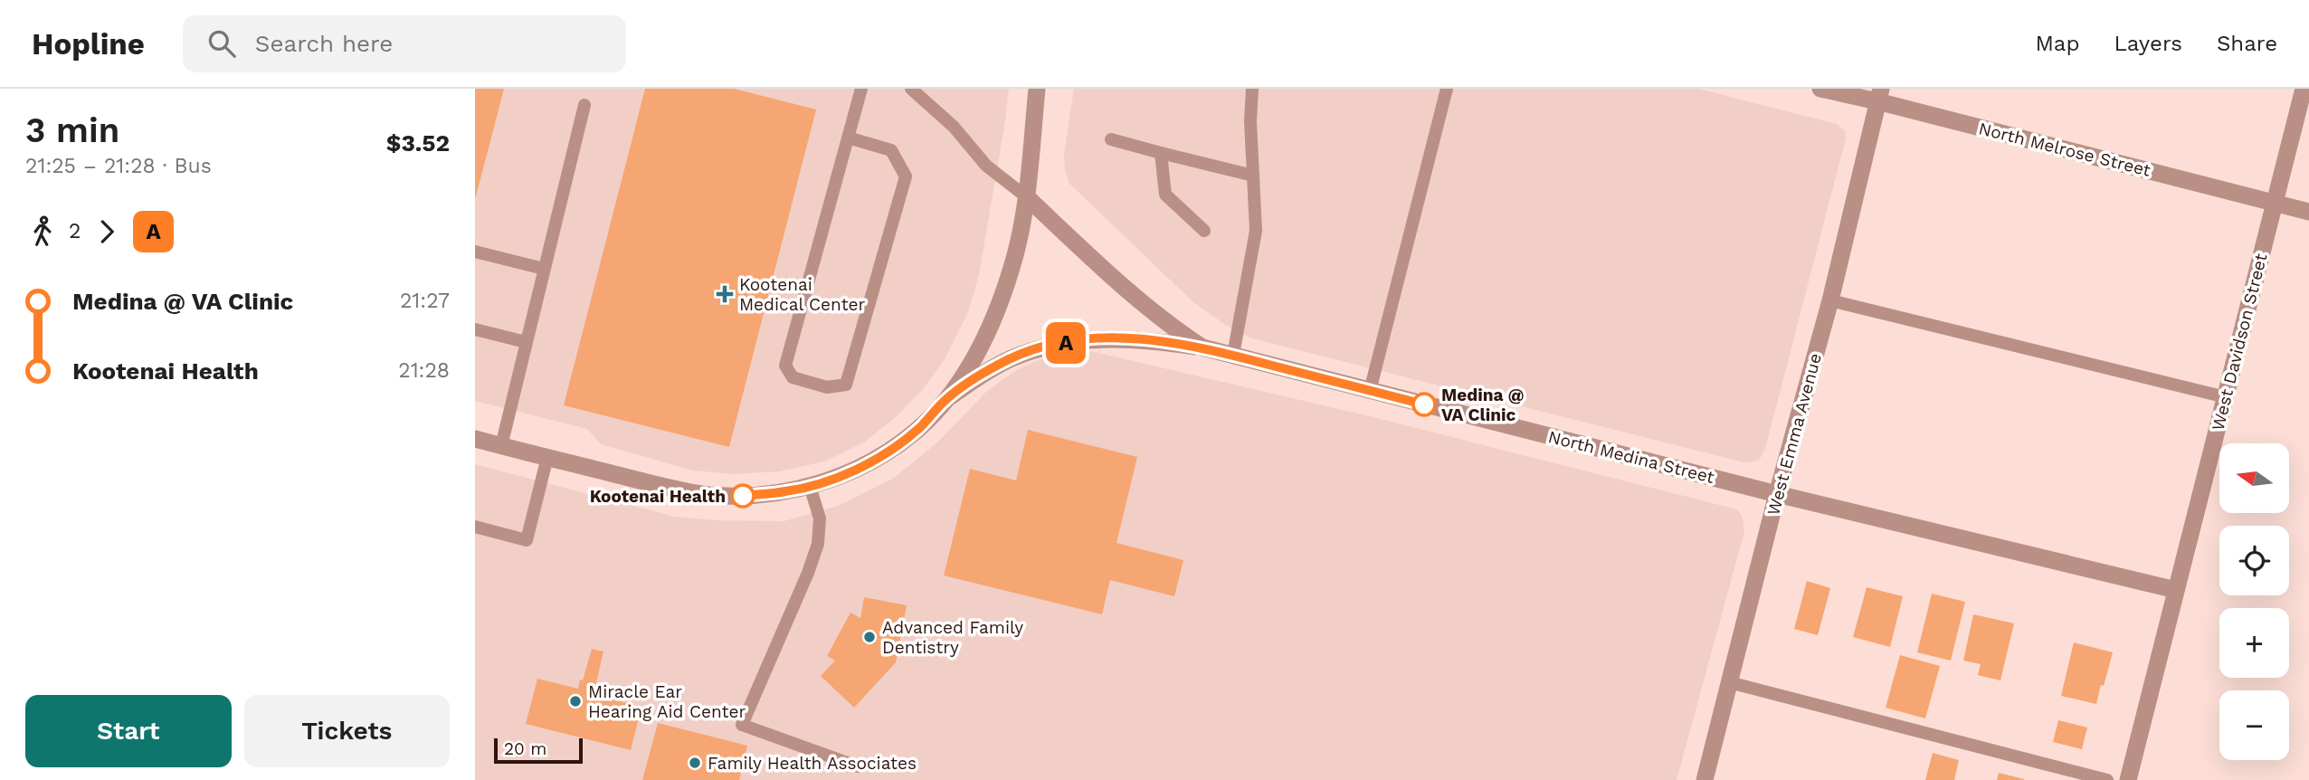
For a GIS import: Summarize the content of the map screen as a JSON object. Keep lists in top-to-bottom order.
{
  "streets": {
    "street": [
      "North Melrose Street",
      "West Davidson Street",
      "West Emma Avenue",
      "North Medina Street"
    ]
  },
  "crossings": [
    ["North Melrose Street", "West Davidson Street"],
    ["North Melrose Street", "West Emma Avenue"],
    ["West Davidson Street", "North Medina Street"],
    ["West Emma Avenue", "North Medina Street"]
  ],
  "places": {
    "health": ["Kootenai Medical Center"],
    "other": [
      "Medina @ VA Clinic",
      "Kootenai Health",
      "Advanced Family Dentistry",
      "Miracle Ear Hearing Aid Center",
      "Family Health Associates"
    ]
  },
  "lines": ["bus line A"],
  "scale_bar": "20 m",
  "north": "left",
  "page": {
    "header": "Hopline",
    "search": "Search here",
    "nav": ["Map", "Layers", "Share"],
    "heading": ["3 min", "21:25 – 21:28 · Bus", "$3.52"],
    "on_map": "A",
    "legs": ["2", "A"],
    "list": [
      {
        "name": "Medina @ VA Clinic",
        "value": "21:27"
      },
      {
        "name": "Kootenai Health",
        "value": "21:28"
      }
    ],
    "map_buttons": ["+", "−"],
    "buttons": ["Start", "Tickets"],
    "scale": "20 m"
  }
}
